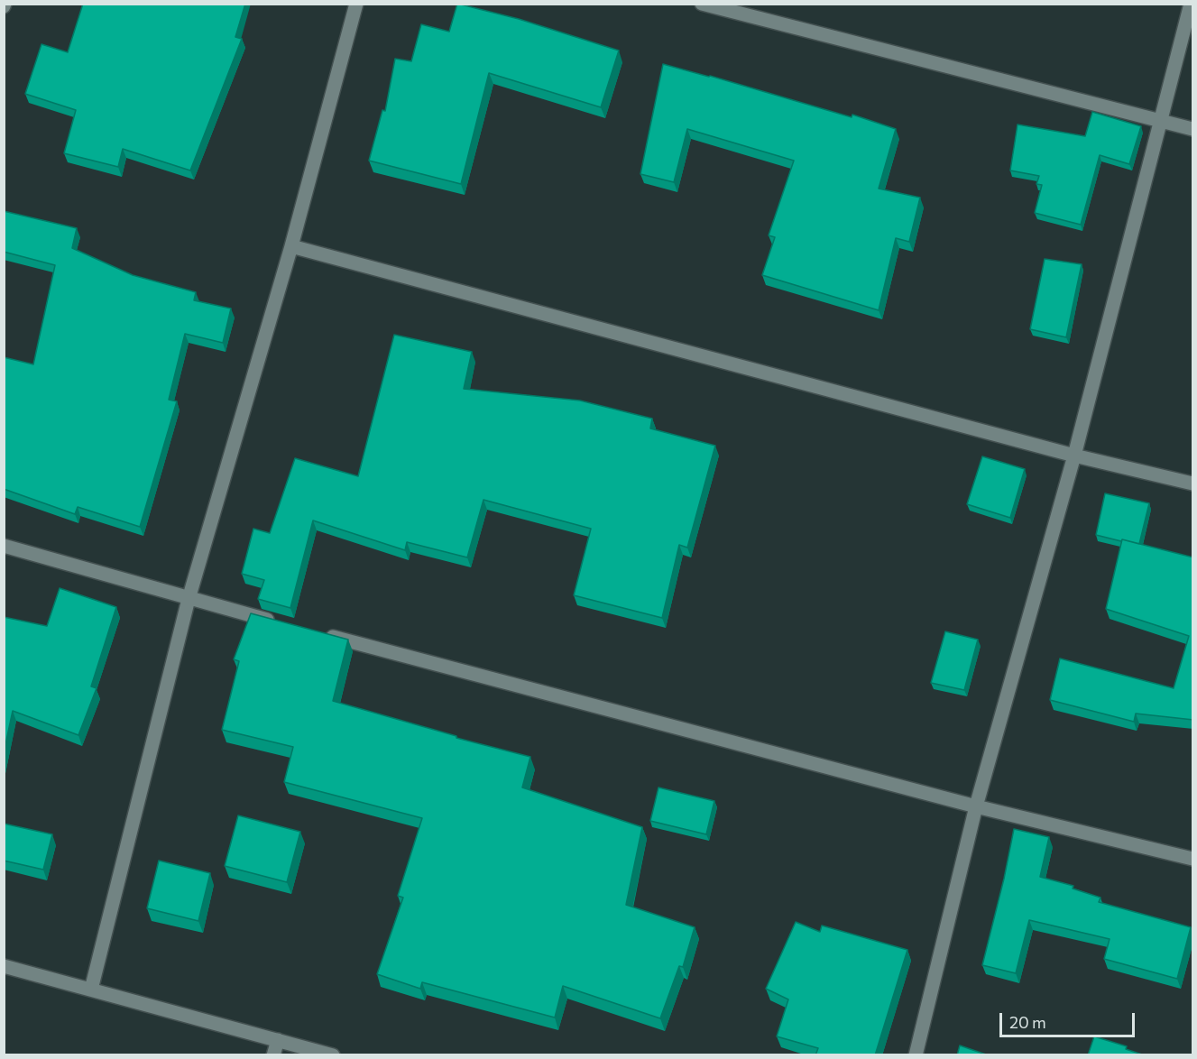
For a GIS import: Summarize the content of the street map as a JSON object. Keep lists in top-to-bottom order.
{
  "scale_bar": "20 m"
}
